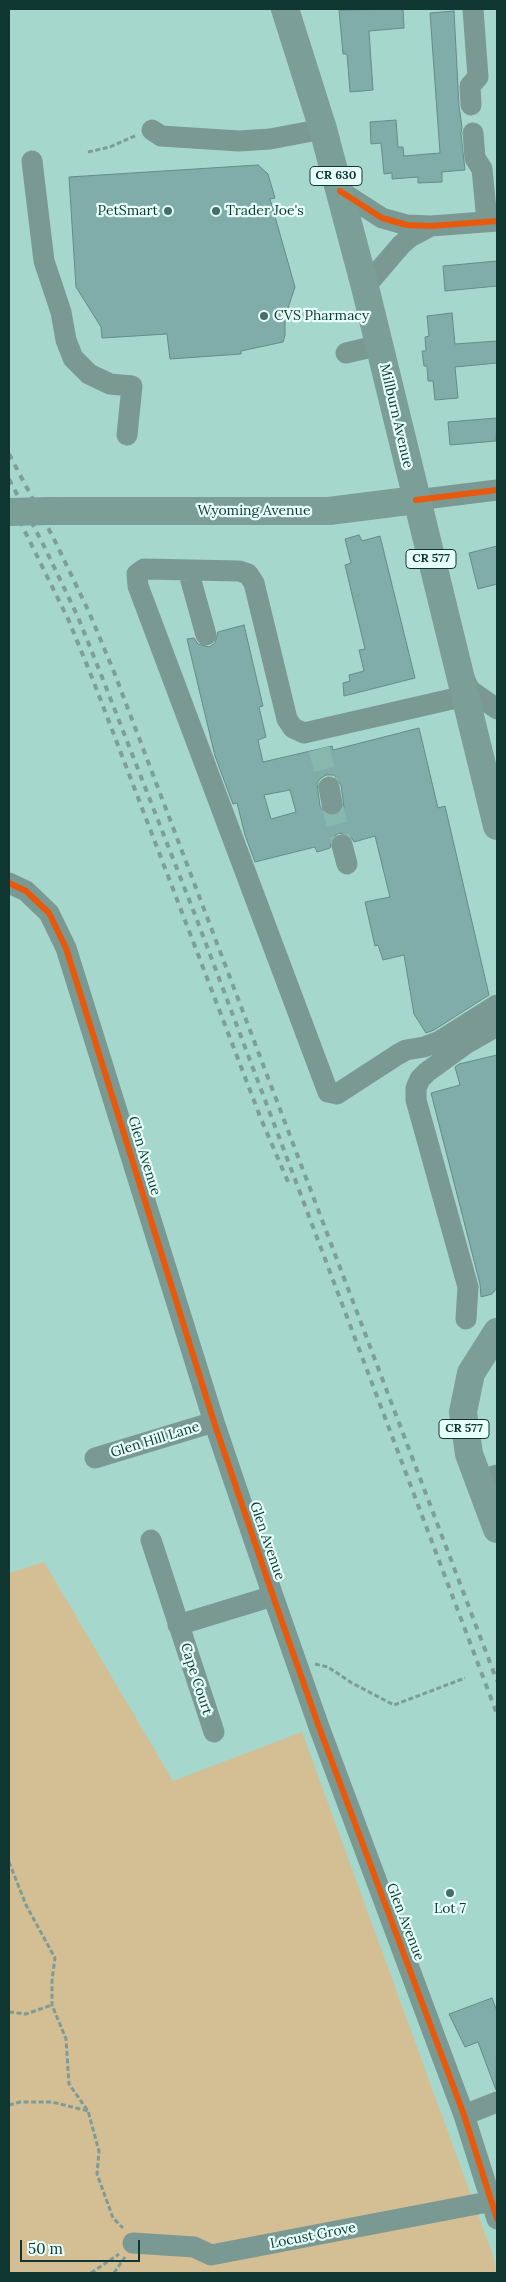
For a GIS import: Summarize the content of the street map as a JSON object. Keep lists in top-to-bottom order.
{
  "streets": {
    "main road": [
      "CR 630",
      "Millburn Avenue",
      "Wyoming Avenue",
      "CR 577"
    ],
    "street": [
      "Glen Avenue",
      "Glen Hill Lane",
      "Cape Court",
      "Locust Grove"
    ]
  },
  "crossings": [
    ["Millburn Avenue", "Wyoming Avenue"],
    ["Glen Avenue", "Glen Hill Lane"],
    ["Glen Avenue", "Cape Court"],
    ["Glen Avenue", "Locust Grove"]
  ],
  "places": [
    "PetSmart",
    "Trader Joe's",
    "CVS Pharmacy",
    "Lot 7"
  ],
  "scale_bar": "50 m"
}
